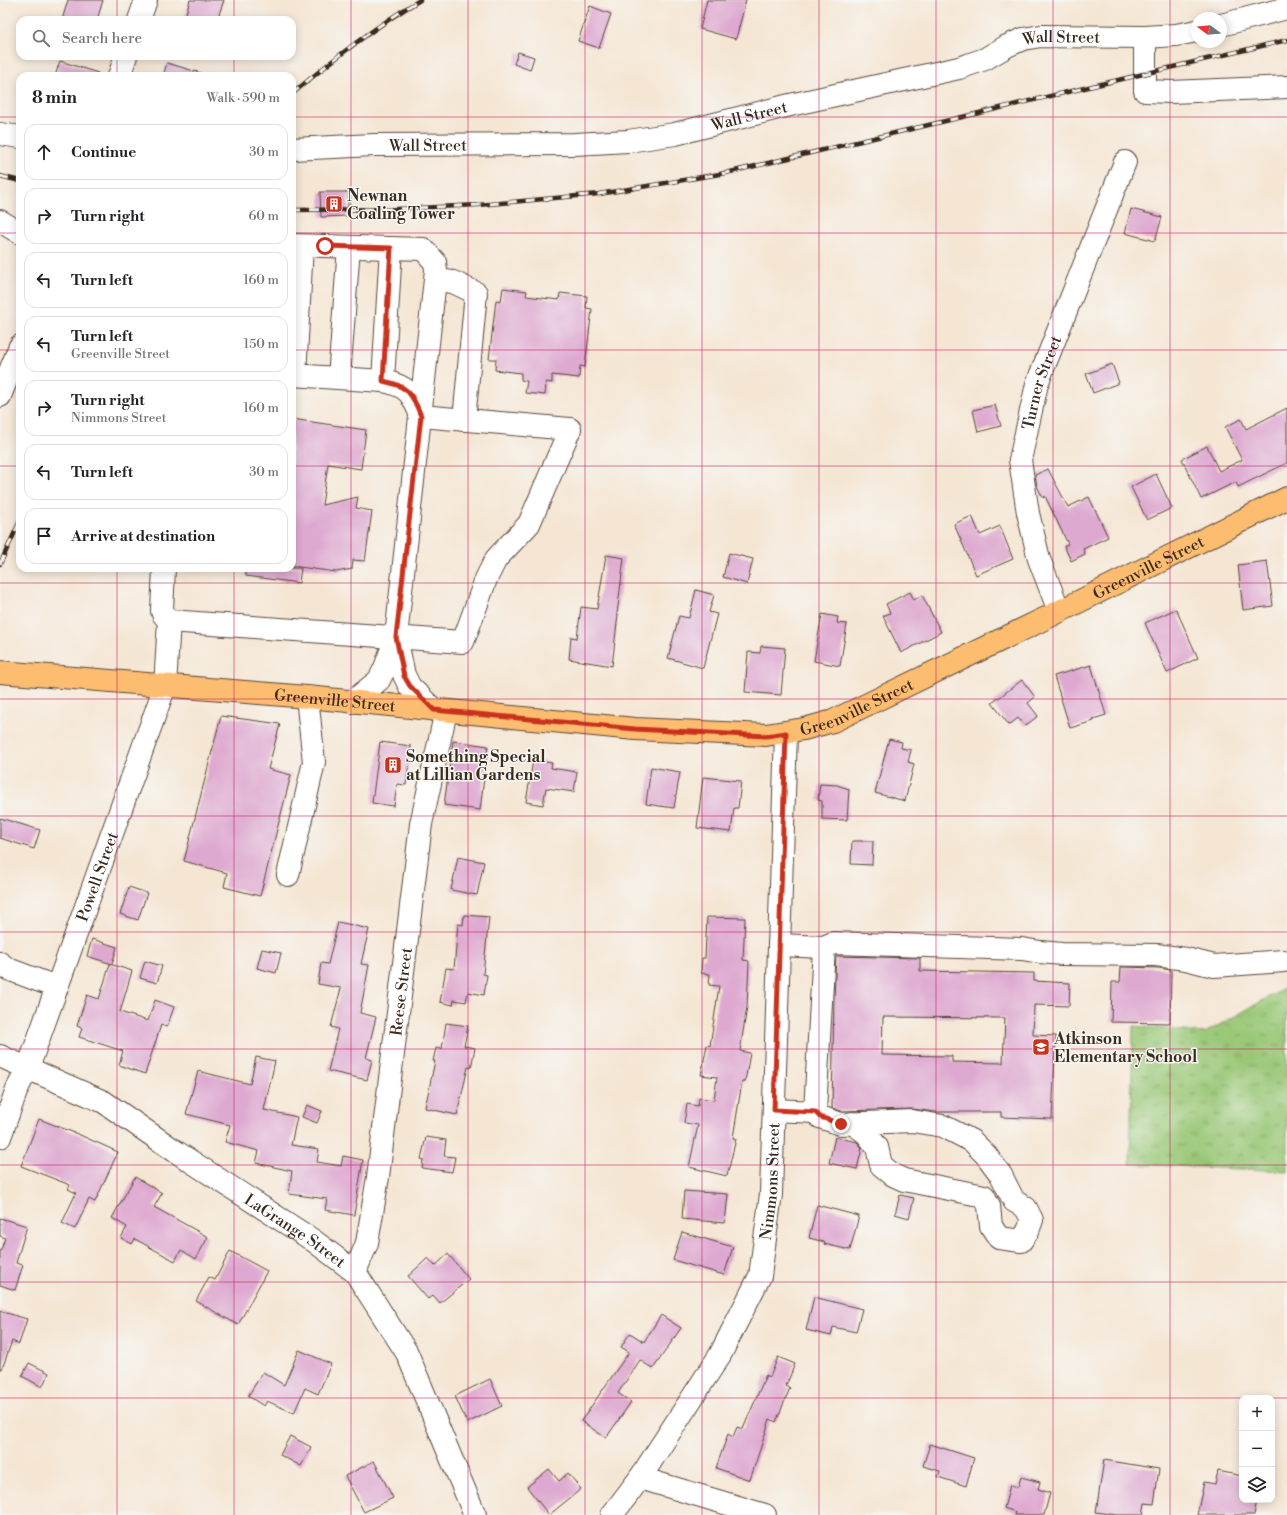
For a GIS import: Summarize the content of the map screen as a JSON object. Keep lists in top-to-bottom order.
{
  "streets": {
    "main road": ["Greenville Street"],
    "street": [
      "Wall Street",
      "Turner Street",
      "Powell Street",
      "Reese Street",
      "Nimmons Street",
      "LaGrange Street"
    ]
  },
  "crossings": [
    ["Turner Street", "Greenville Street"],
    ["Greenville Street", "Powell Street"],
    ["Greenville Street", "Reese Street"],
    ["Greenville Street", "Nimmons Street"],
    ["Powell Street", "LaGrange Street"],
    ["Reese Street", "LaGrange Street"]
  ],
  "places": {
    "building": ["Newnan Coaling Tower", "Something Special at Lillian Gardens"],
    "school or university": ["Atkinson Elementary School"]
  },
  "north": "left",
  "page": {
    "search": "Search here",
    "heading": ["8 min", "Walk · 590 m"],
    "list": [
      ["Continue", "30 m"],
      ["Turn right", "60 m"],
      ["Turn left", "160 m"],
      ["Turn left", "Greenville Street", "150 m"],
      ["Turn right", "Nimmons Street", "160 m"],
      ["Turn left", "30 m"],
      "Arrive at destination"
    ],
    "map_buttons": ["+", "−"]
  }
}
